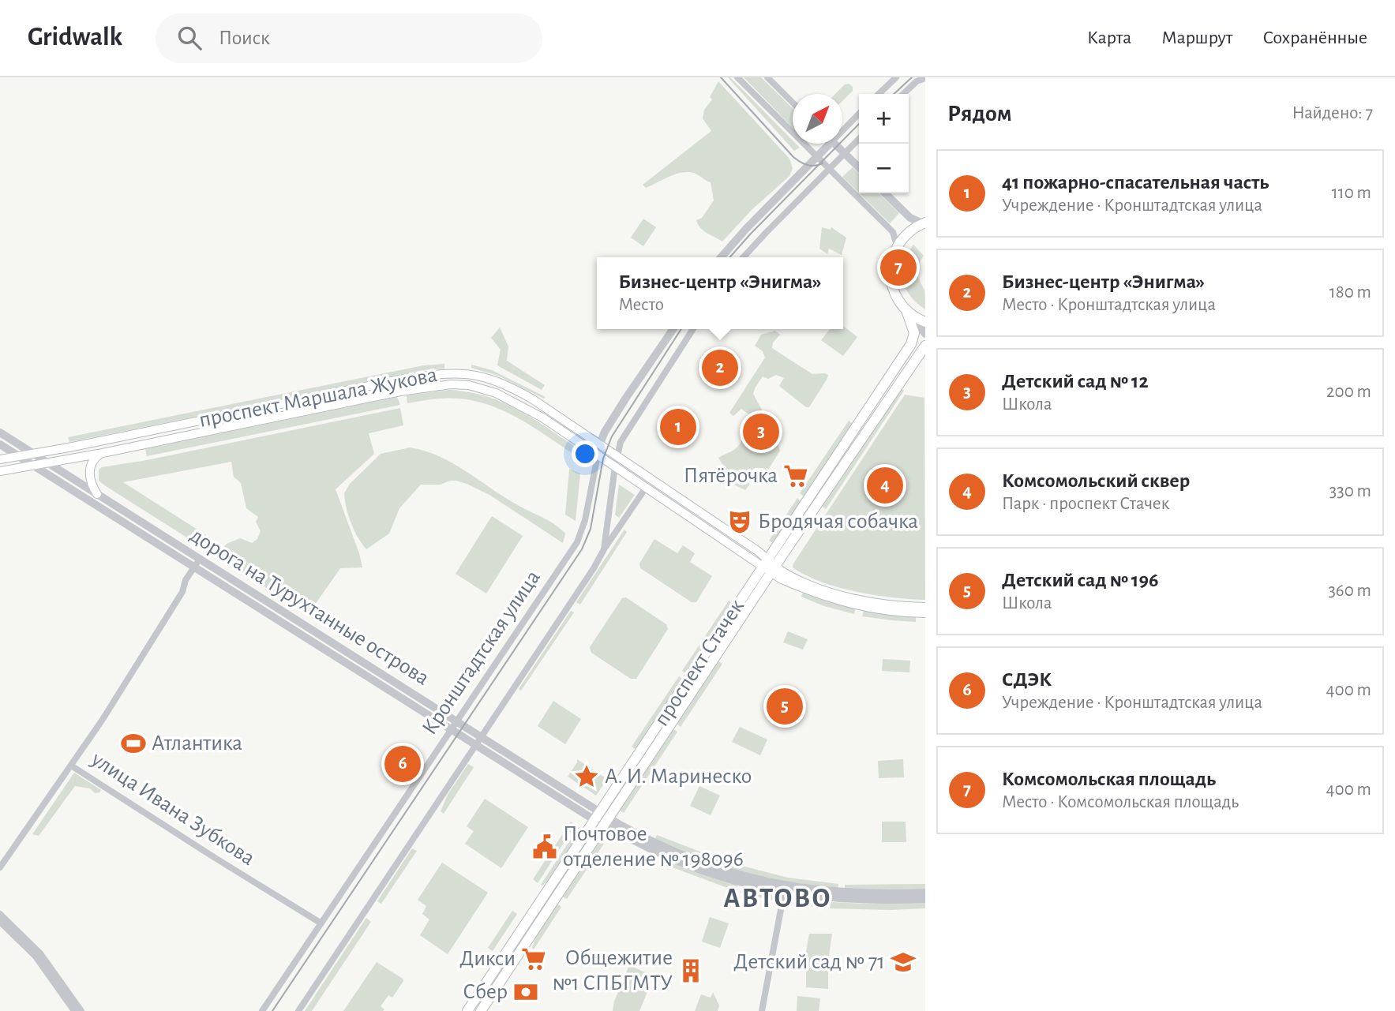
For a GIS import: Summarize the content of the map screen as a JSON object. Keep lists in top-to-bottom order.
{
  "streets": {
    "main road": ["проспект Маршала Жукова", "проспект Стачек"],
    "street": ["дорога на Турухтанные острова", "Кронштадтская улица", "улица Ивана Зубкова"]
  },
  "crossings": [
    ["проспект Маршала Жукова", "дорога на Турухтанные острова"],
    ["проспект Маршала Жукова", "Кронштадтская улица"],
    ["проспект Маршала Жукова", "проспект Стачек"],
    ["дорога на Турухтанные острова", "Кронштадтская улица"],
    ["дорога на Турухтанные острова", "проспект Стачек"],
    ["дорога на Турухтанные острова", "улица Ивана Зубкова"],
    ["Кронштадтская улица", "улица Ивана Зубкова"]
  ],
  "districts": ["АВТОВО"],
  "places": {
    "supermarket": ["Пятёрочка", "Дикси"],
    "theatre": ["Бродячая собачка"],
    "sports": ["Атлантика"],
    "place": ["А. И. Маринеско"],
    "public building": ["Почтовое отделение № 198096"],
    "school or university": ["Детский сад № 71"],
    "building": ["Общежитие №1 СПБГМТУ"],
    "bank": ["Сбер"]
  },
  "north": "top right",
  "page": {
    "header": "Gridwalk",
    "search": "Поиск",
    "nav": ["Карта", "Маршрут", "Сохранённые"],
    "heading": ["Рядом", "Найдено: 7"],
    "map_buttons": ["+", "−"],
    "list": [
      {
        "mark": "1",
        "name": "41 пожарно-спасательная часть",
        "note": "Учреждение · Кронштадтская улица",
        "value": "110 m"
      },
      {
        "mark": "2",
        "name": "Бизнес-центр «Энигма»",
        "note": "Место · Кронштадтская улица",
        "value": "180 m"
      },
      {
        "mark": "3",
        "name": "Детский сад № 12",
        "note": "Школа",
        "value": "200 m"
      },
      {
        "mark": "4",
        "name": "Комсомольский сквер",
        "note": "Парк · проспект Стачек",
        "value": "330 m"
      },
      {
        "mark": "5",
        "name": "Детский сад № 196",
        "note": "Школа",
        "value": "360 m"
      },
      {
        "mark": "6",
        "name": "СДЭК",
        "note": "Учреждение · Кронштадтская улица",
        "value": "400 m"
      },
      {
        "mark": "7",
        "name": "Комсомольская площадь",
        "note": "Место · Комсомольская площадь",
        "value": "400 m"
      }
    ],
    "pins": [
      "7",
      "2",
      "1",
      "3",
      "4",
      "5",
      "6"
    ],
    "popup": ["Бизнес-центр «Энигма»", "Место"]
  }
}
